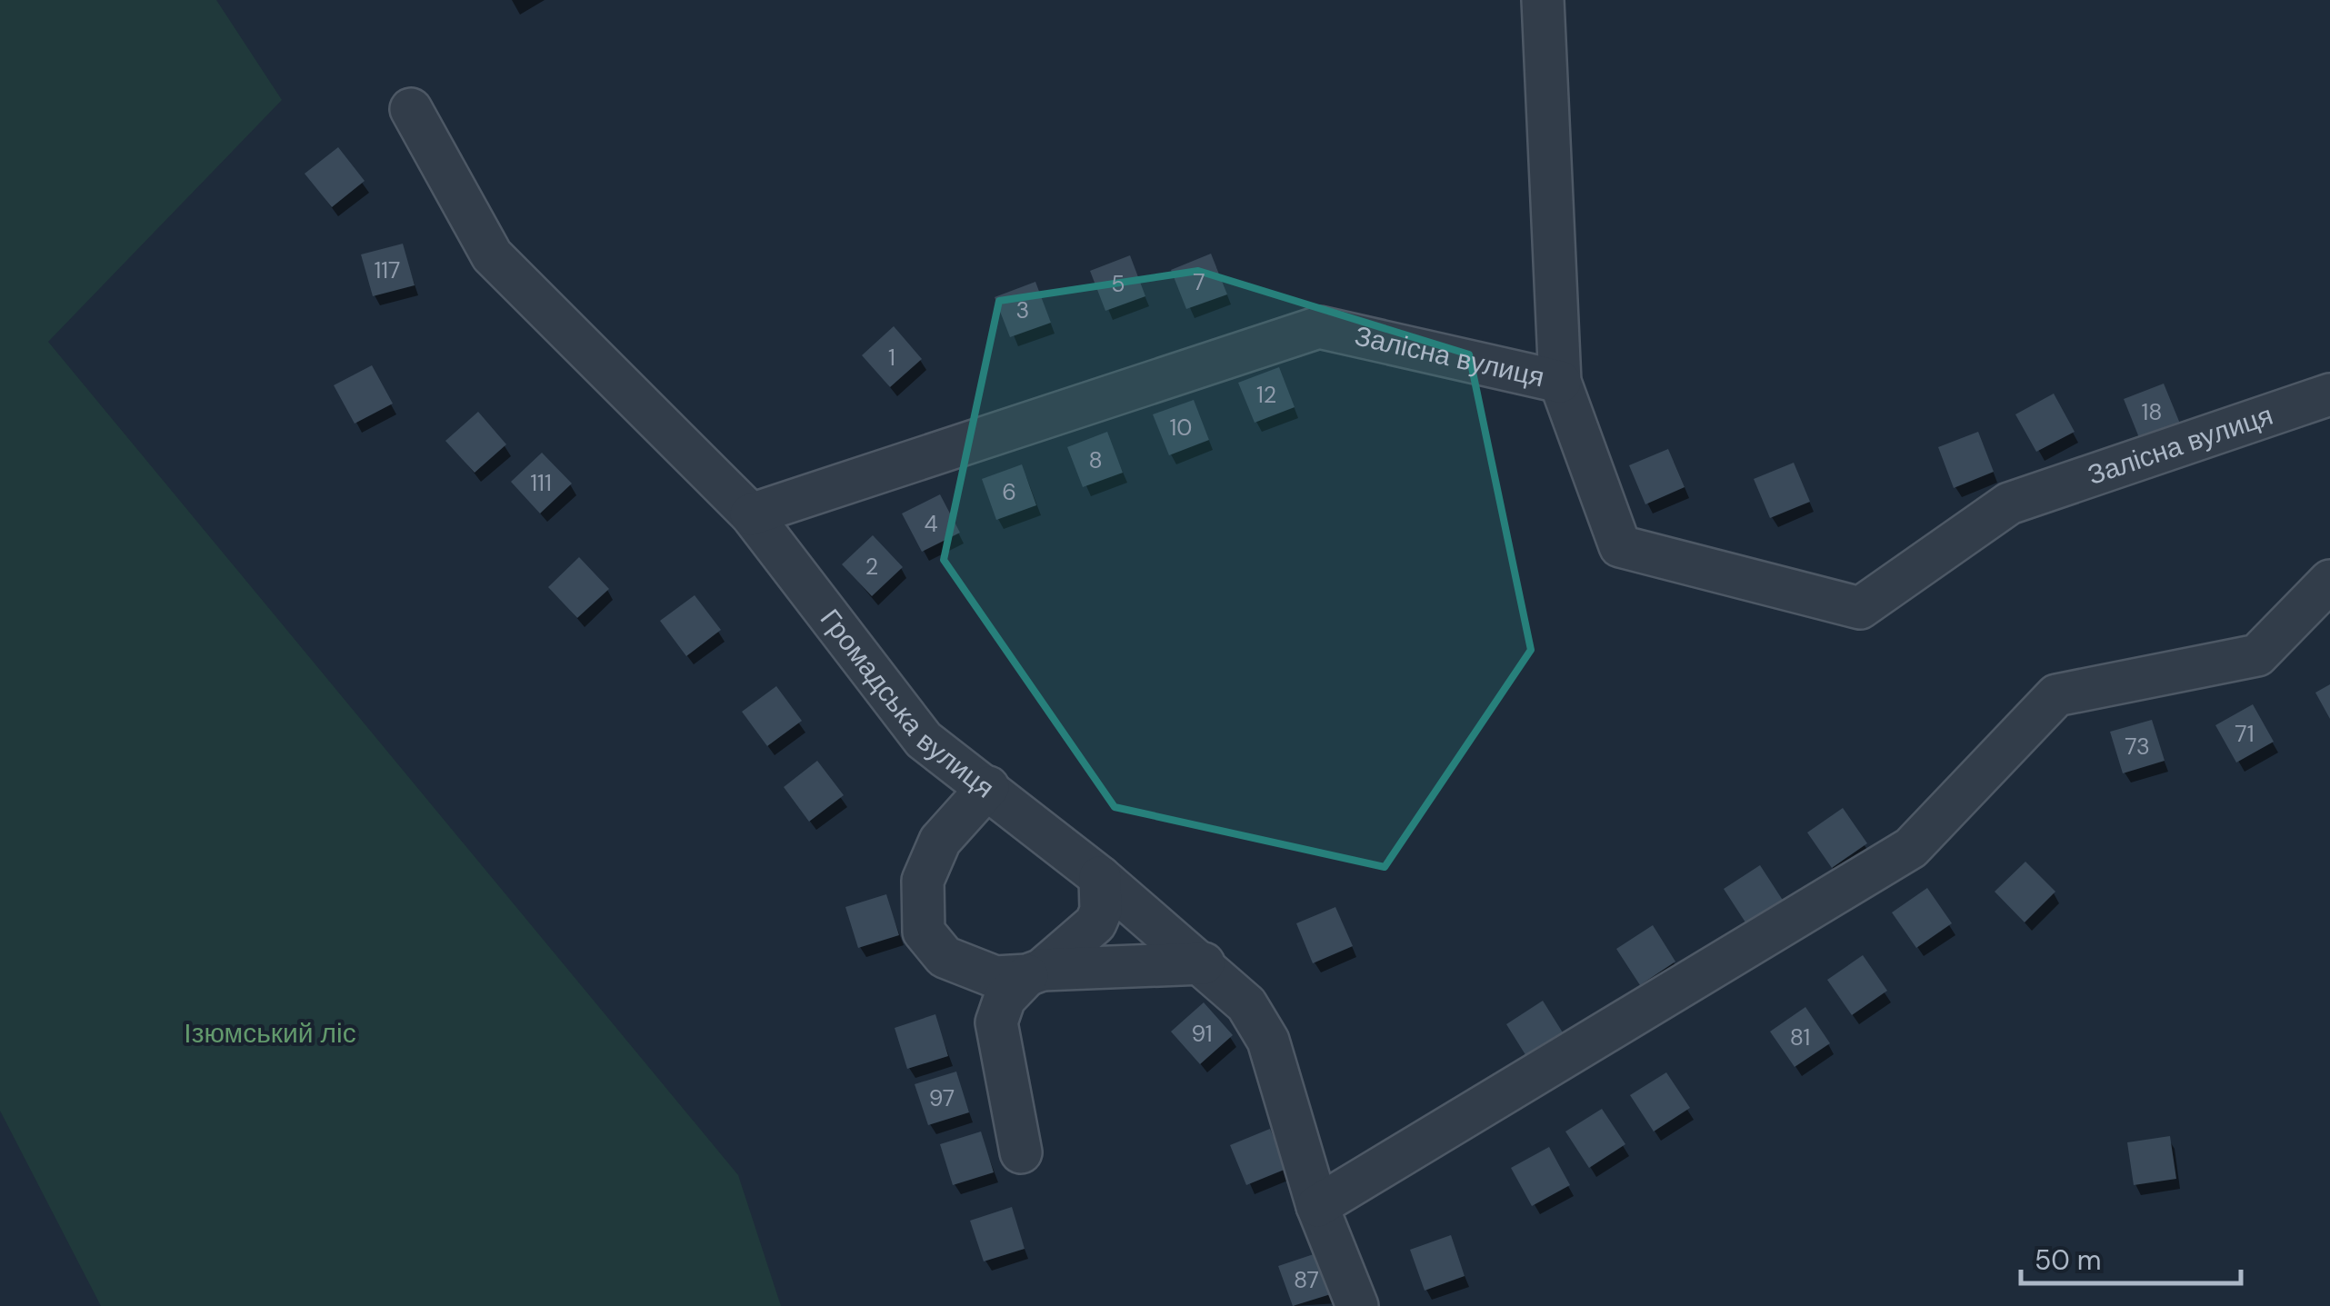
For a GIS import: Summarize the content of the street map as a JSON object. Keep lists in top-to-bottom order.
{
  "streets": {
    "street": ["Залісна вулиця", "Громадська вулиця"]
  },
  "crossings": [
    ["Залісна вулиця", "Громадська вулиця"]
  ],
  "parks": ["Ізюмський ліс"],
  "house_numbers": [
    "117",
    "7",
    "5",
    "3",
    "1",
    "12",
    "18",
    "10",
    "8",
    "111",
    "6",
    "4",
    "2",
    "71",
    "73",
    "91",
    "81",
    "97",
    "87"
  ],
  "scale_bar": "50 m"
}
